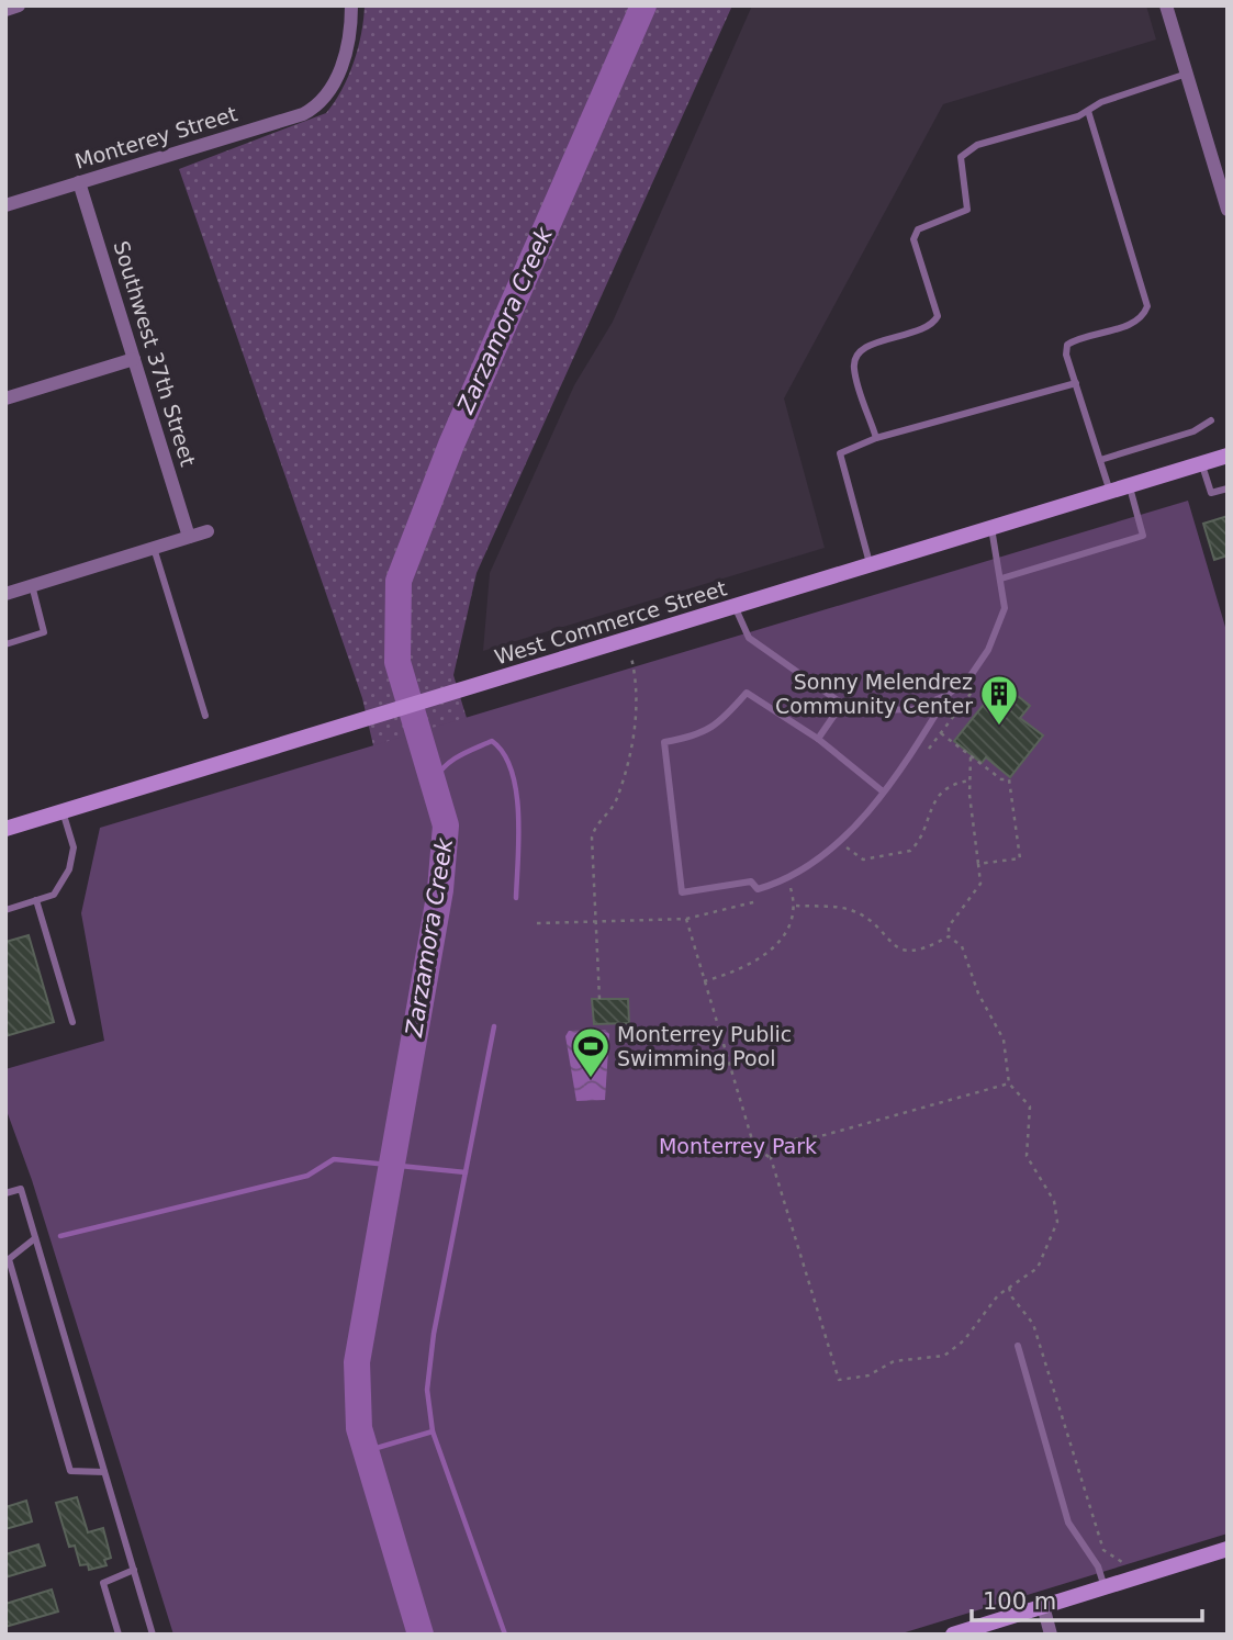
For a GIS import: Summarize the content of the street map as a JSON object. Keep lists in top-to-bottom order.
{
  "streets": {
    "main road": ["West Commerce Street"],
    "street": ["Monterey Street", "Southwest 37th Street"]
  },
  "crossings": [
    ["Monterey Street", "Southwest 37th Street"]
  ],
  "water": ["Zarzamora Creek"],
  "parks": ["Monterrey Park"],
  "places": {
    "building": ["Sonny Melendrez Community Center"],
    "sports": ["Monterrey Public Swimming Pool"]
  },
  "scale_bar": "100 m"
}
